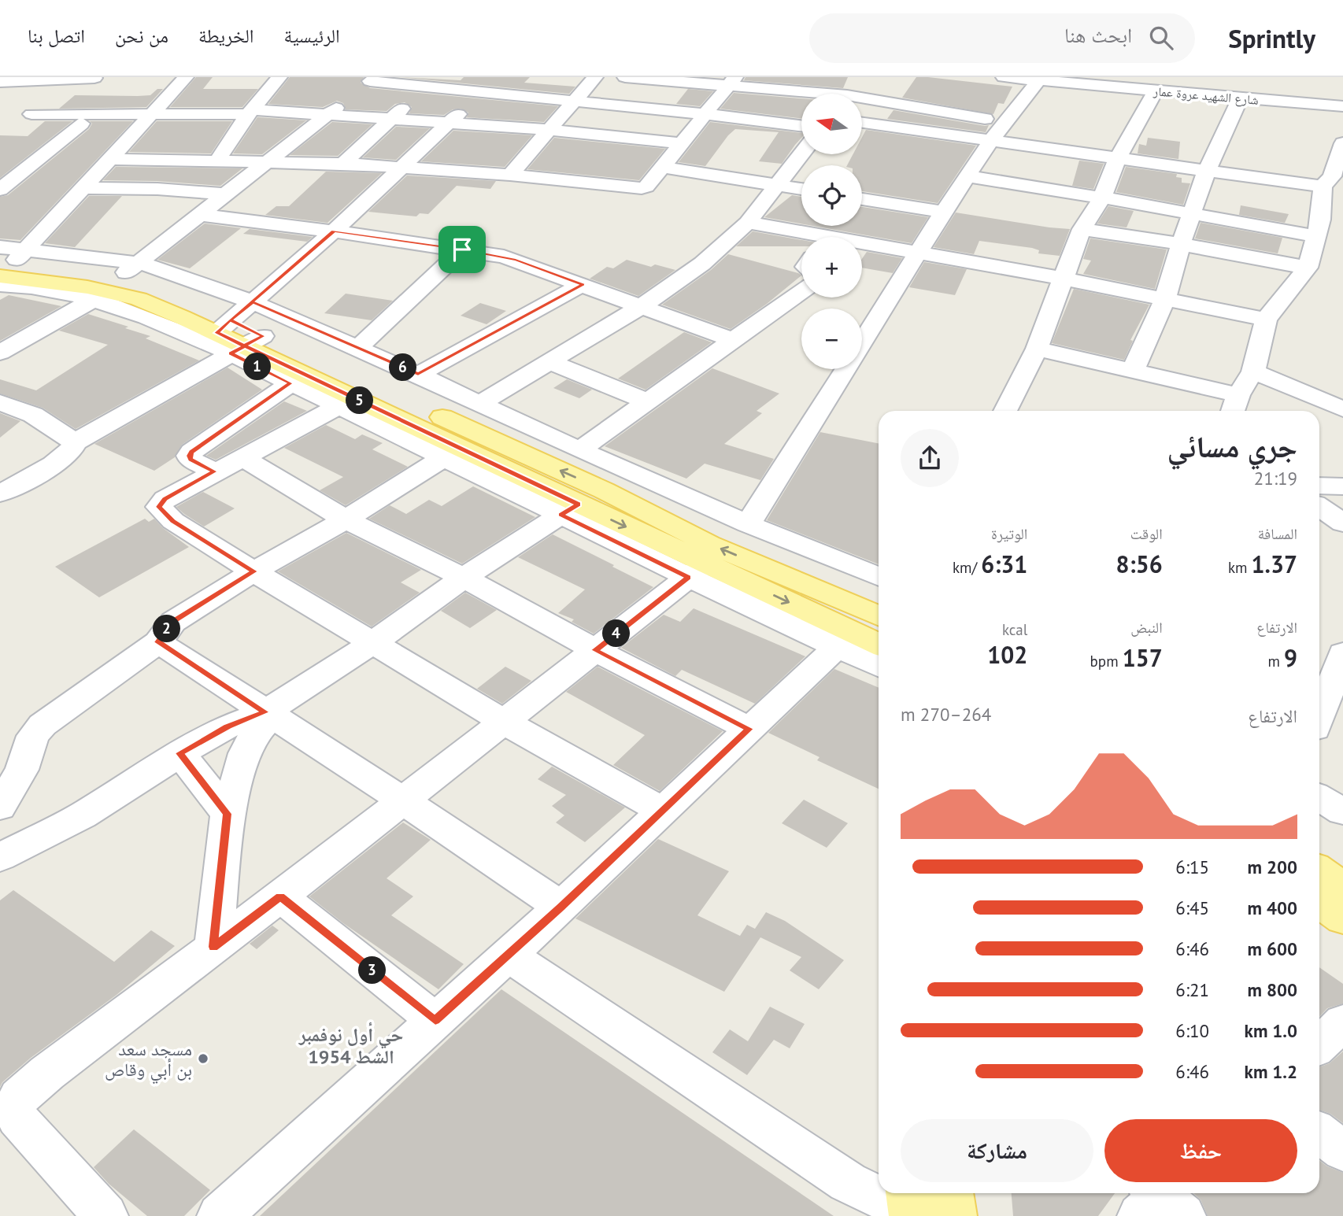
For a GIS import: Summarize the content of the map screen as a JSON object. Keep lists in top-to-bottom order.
{
  "streets": {
    "street": ["شارع الشهيد عروة عمار"]
  },
  "districts": ["حي أول نوفمبر 1954 الشط"],
  "places": ["مسجد سعد بن أبي وقاص"],
  "north": "left",
  "page": {
    "header": "Sprintly",
    "search": "ابحث هنا",
    "nav": [
      "الرئيسية",
      "الخريطة",
      "من نحن",
      "اتصل بنا"
    ],
    "map_buttons": ["+", "−"],
    "pins": [
      "1",
      "6",
      "5",
      "2",
      "4",
      "3"
    ],
    "heading": ["جري مسائي", "21:19"],
    "stats": [
      ["المسافة", "1.37 km"],
      ["الوقت", "8:56"],
      ["الوتيرة", "6:31 /km"],
      ["الارتفاع", "9 m"],
      ["النبض", "157 bpm"],
      ["kcal", "102"]
    ],
    "chart": ["الارتفاع", "264–270 m"],
    "list": [
      {
        "name": "200 m",
        "note": "6:15"
      },
      {
        "name": "400 m",
        "note": "6:45"
      },
      {
        "name": "600 m",
        "note": "6:46"
      },
      {
        "name": "800 m",
        "note": "6:21"
      },
      {
        "name": "1.0 km",
        "note": "6:10"
      },
      {
        "name": "1.2 km",
        "note": "6:46"
      }
    ],
    "buttons": ["حفظ", "مشاركة"]
  }
}
